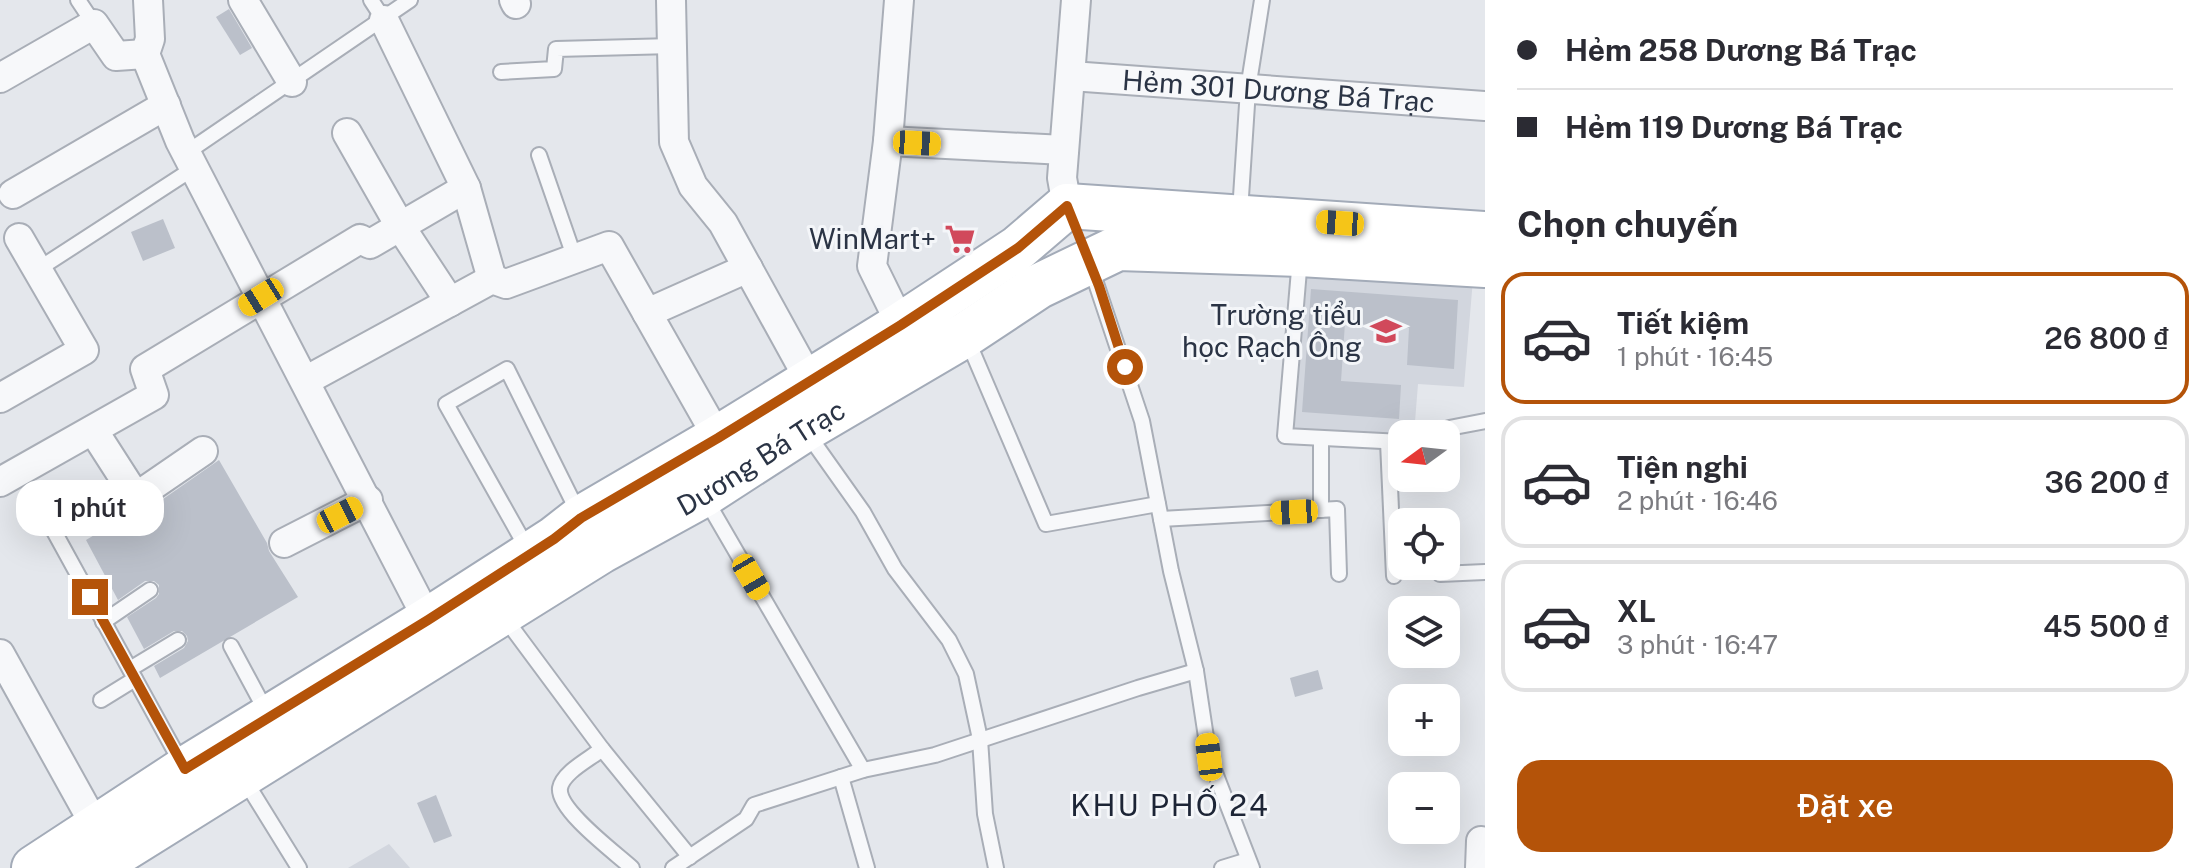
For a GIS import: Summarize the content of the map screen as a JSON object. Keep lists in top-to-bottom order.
{
  "streets": {
    "main road": ["Dương Bá Trạc"],
    "street": ["Hẻm 301 Dương Bá Trạc"]
  },
  "districts": ["KHU PHỐ 24"],
  "places": {
    "supermarket": ["WinMart+"],
    "school or university": ["Trường tiểu học Rạch Ông"]
  },
  "north": "left",
  "page": {
    "banner": ["Hẻm 258 Dương Bá Trạc", "Hẻm 119 Dương Bá Trạc"],
    "heading": "Chọn chuyến",
    "list": [
      {
        "name": "Tiết kiệm",
        "note": "1 phút · 16:45",
        "value": "26 800 ₫"
      },
      {
        "name": "Tiện nghi",
        "note": "2 phút · 16:46",
        "value": "36 200 ₫"
      },
      {
        "name": "XL",
        "note": "3 phút · 16:47",
        "value": "45 500 ₫"
      }
    ],
    "map_buttons": ["+", "−"],
    "bubble": "1 phút",
    "buttons": "Đặt xe"
  }
}
